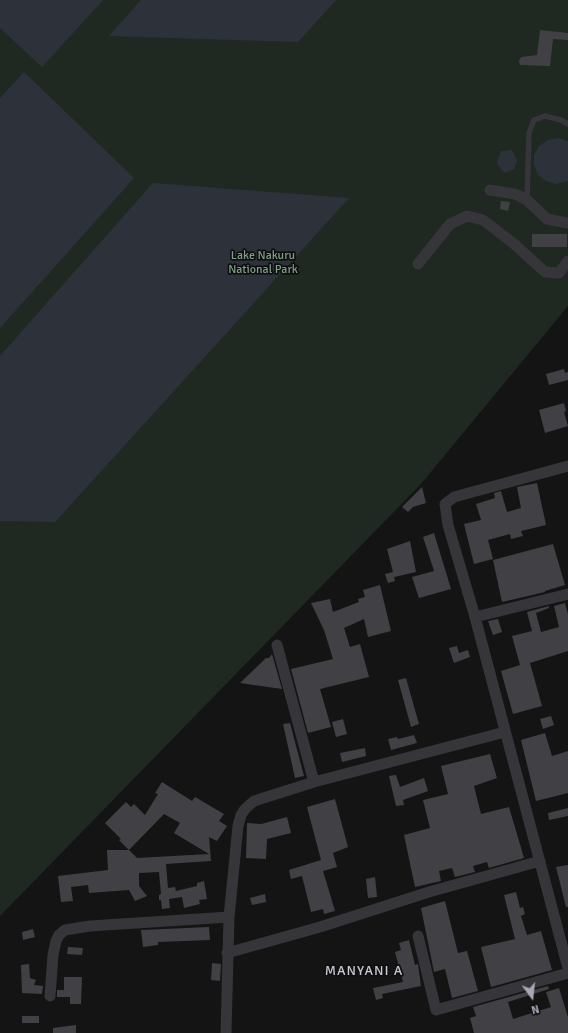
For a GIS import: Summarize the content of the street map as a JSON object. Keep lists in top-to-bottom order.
{
  "districts": ["MANYANI A"],
  "parks": ["Lake Nakuru National Park"],
  "north": "bottom"
}
